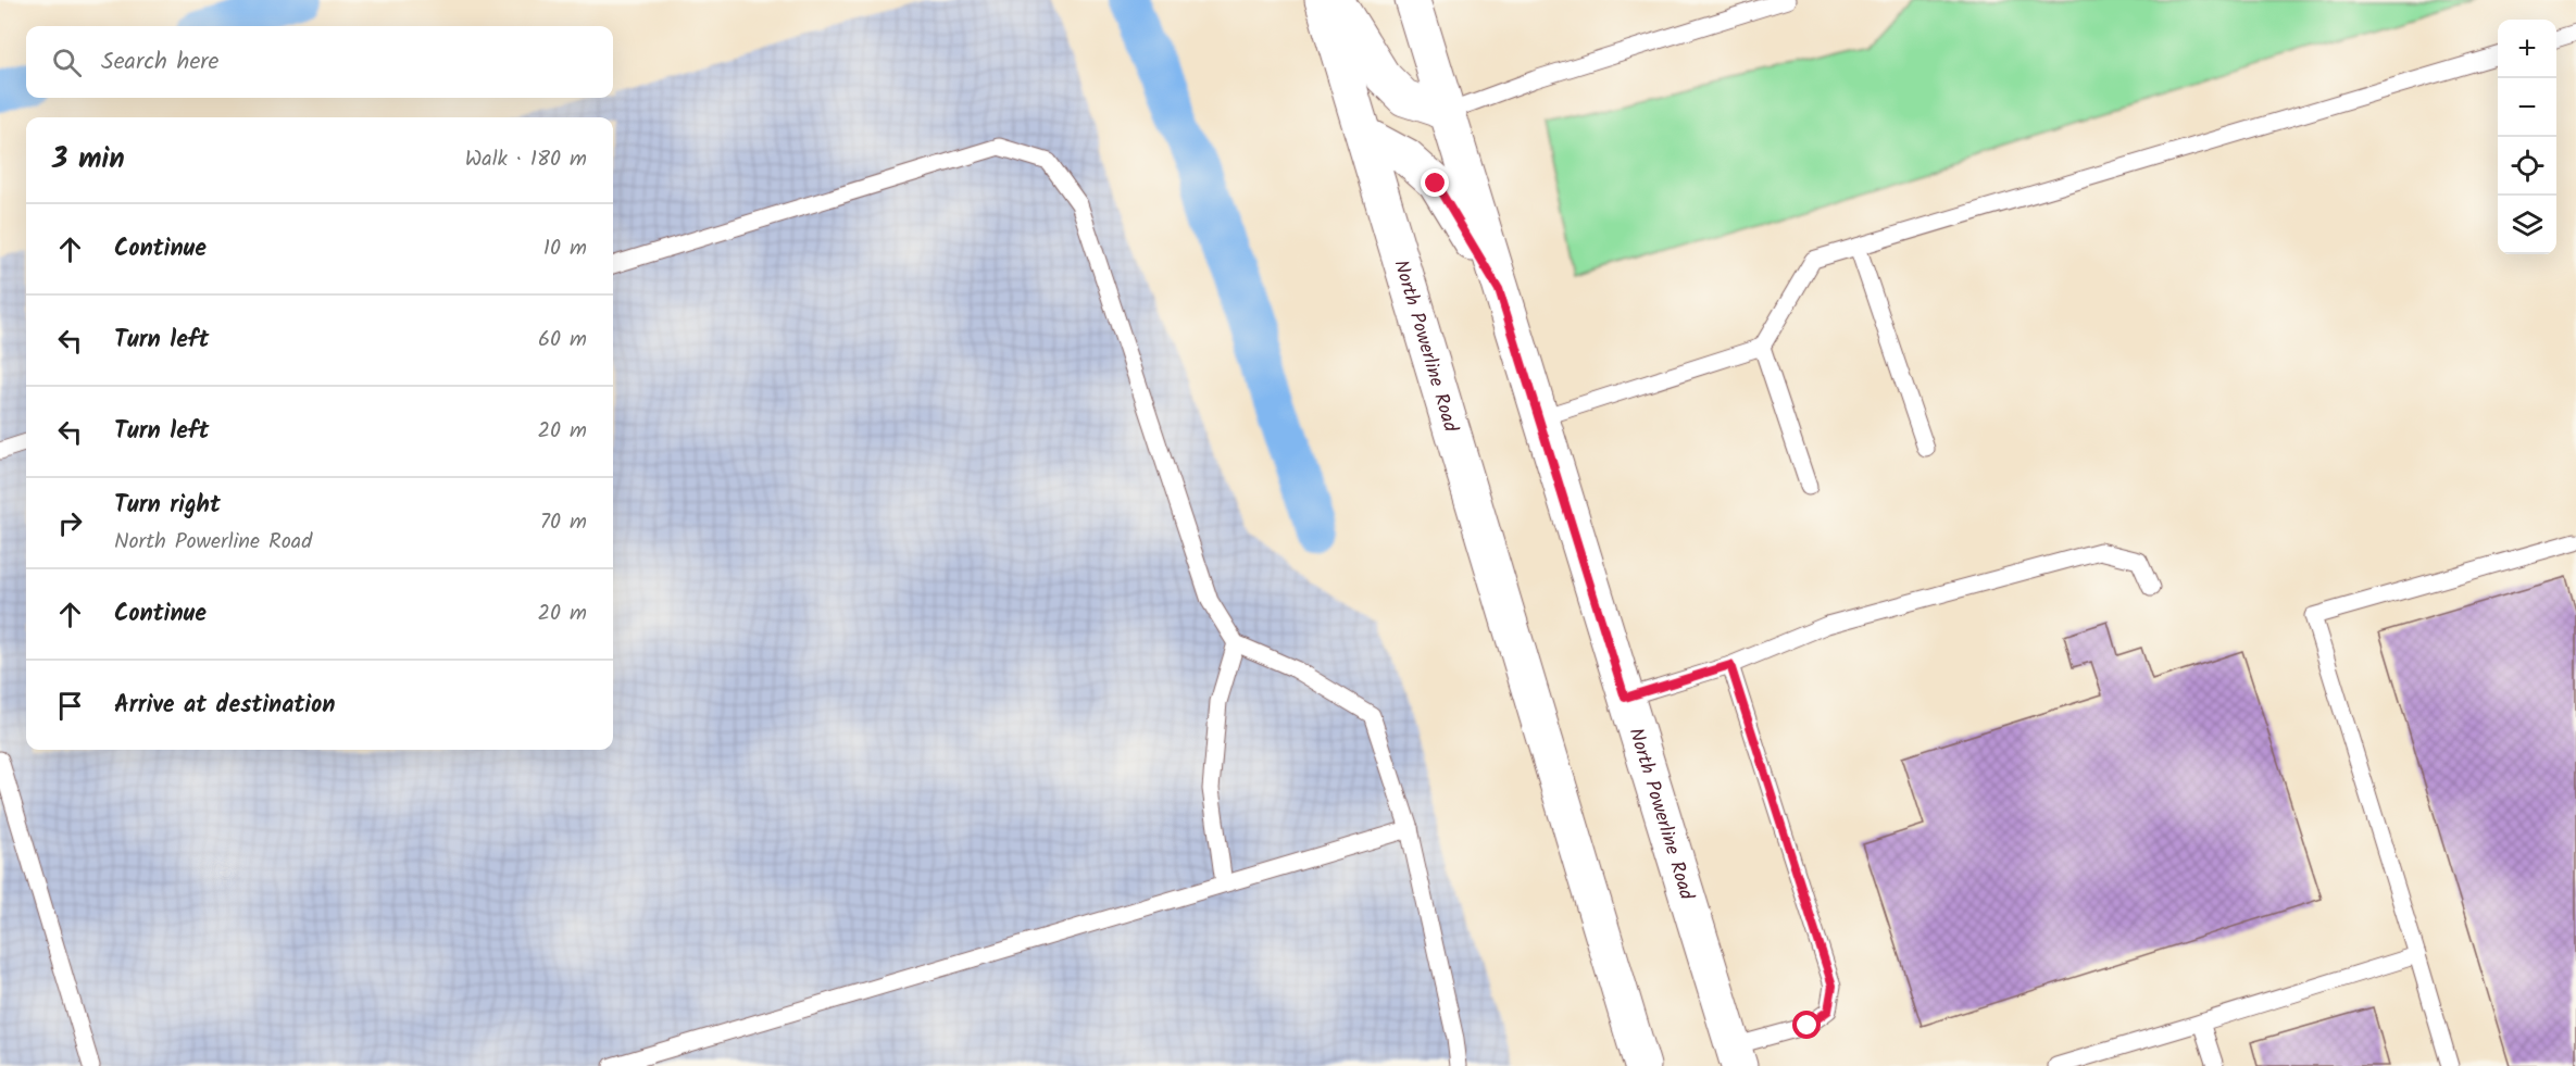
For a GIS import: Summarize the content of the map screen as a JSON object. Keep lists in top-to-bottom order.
{
  "streets": {
    "main road": ["North Powerline Road"]
  },
  "page": {
    "map_buttons": ["+", "−"],
    "search": "Search here",
    "heading": ["3 min", "Walk · 180 m"],
    "list": [
      ["Continue", "10 m"],
      ["Turn left", "60 m"],
      ["Turn left", "20 m"],
      ["Turn right", "North Powerline Road", "70 m"],
      ["Continue", "20 m"],
      "Arrive at destination"
    ]
  }
}
